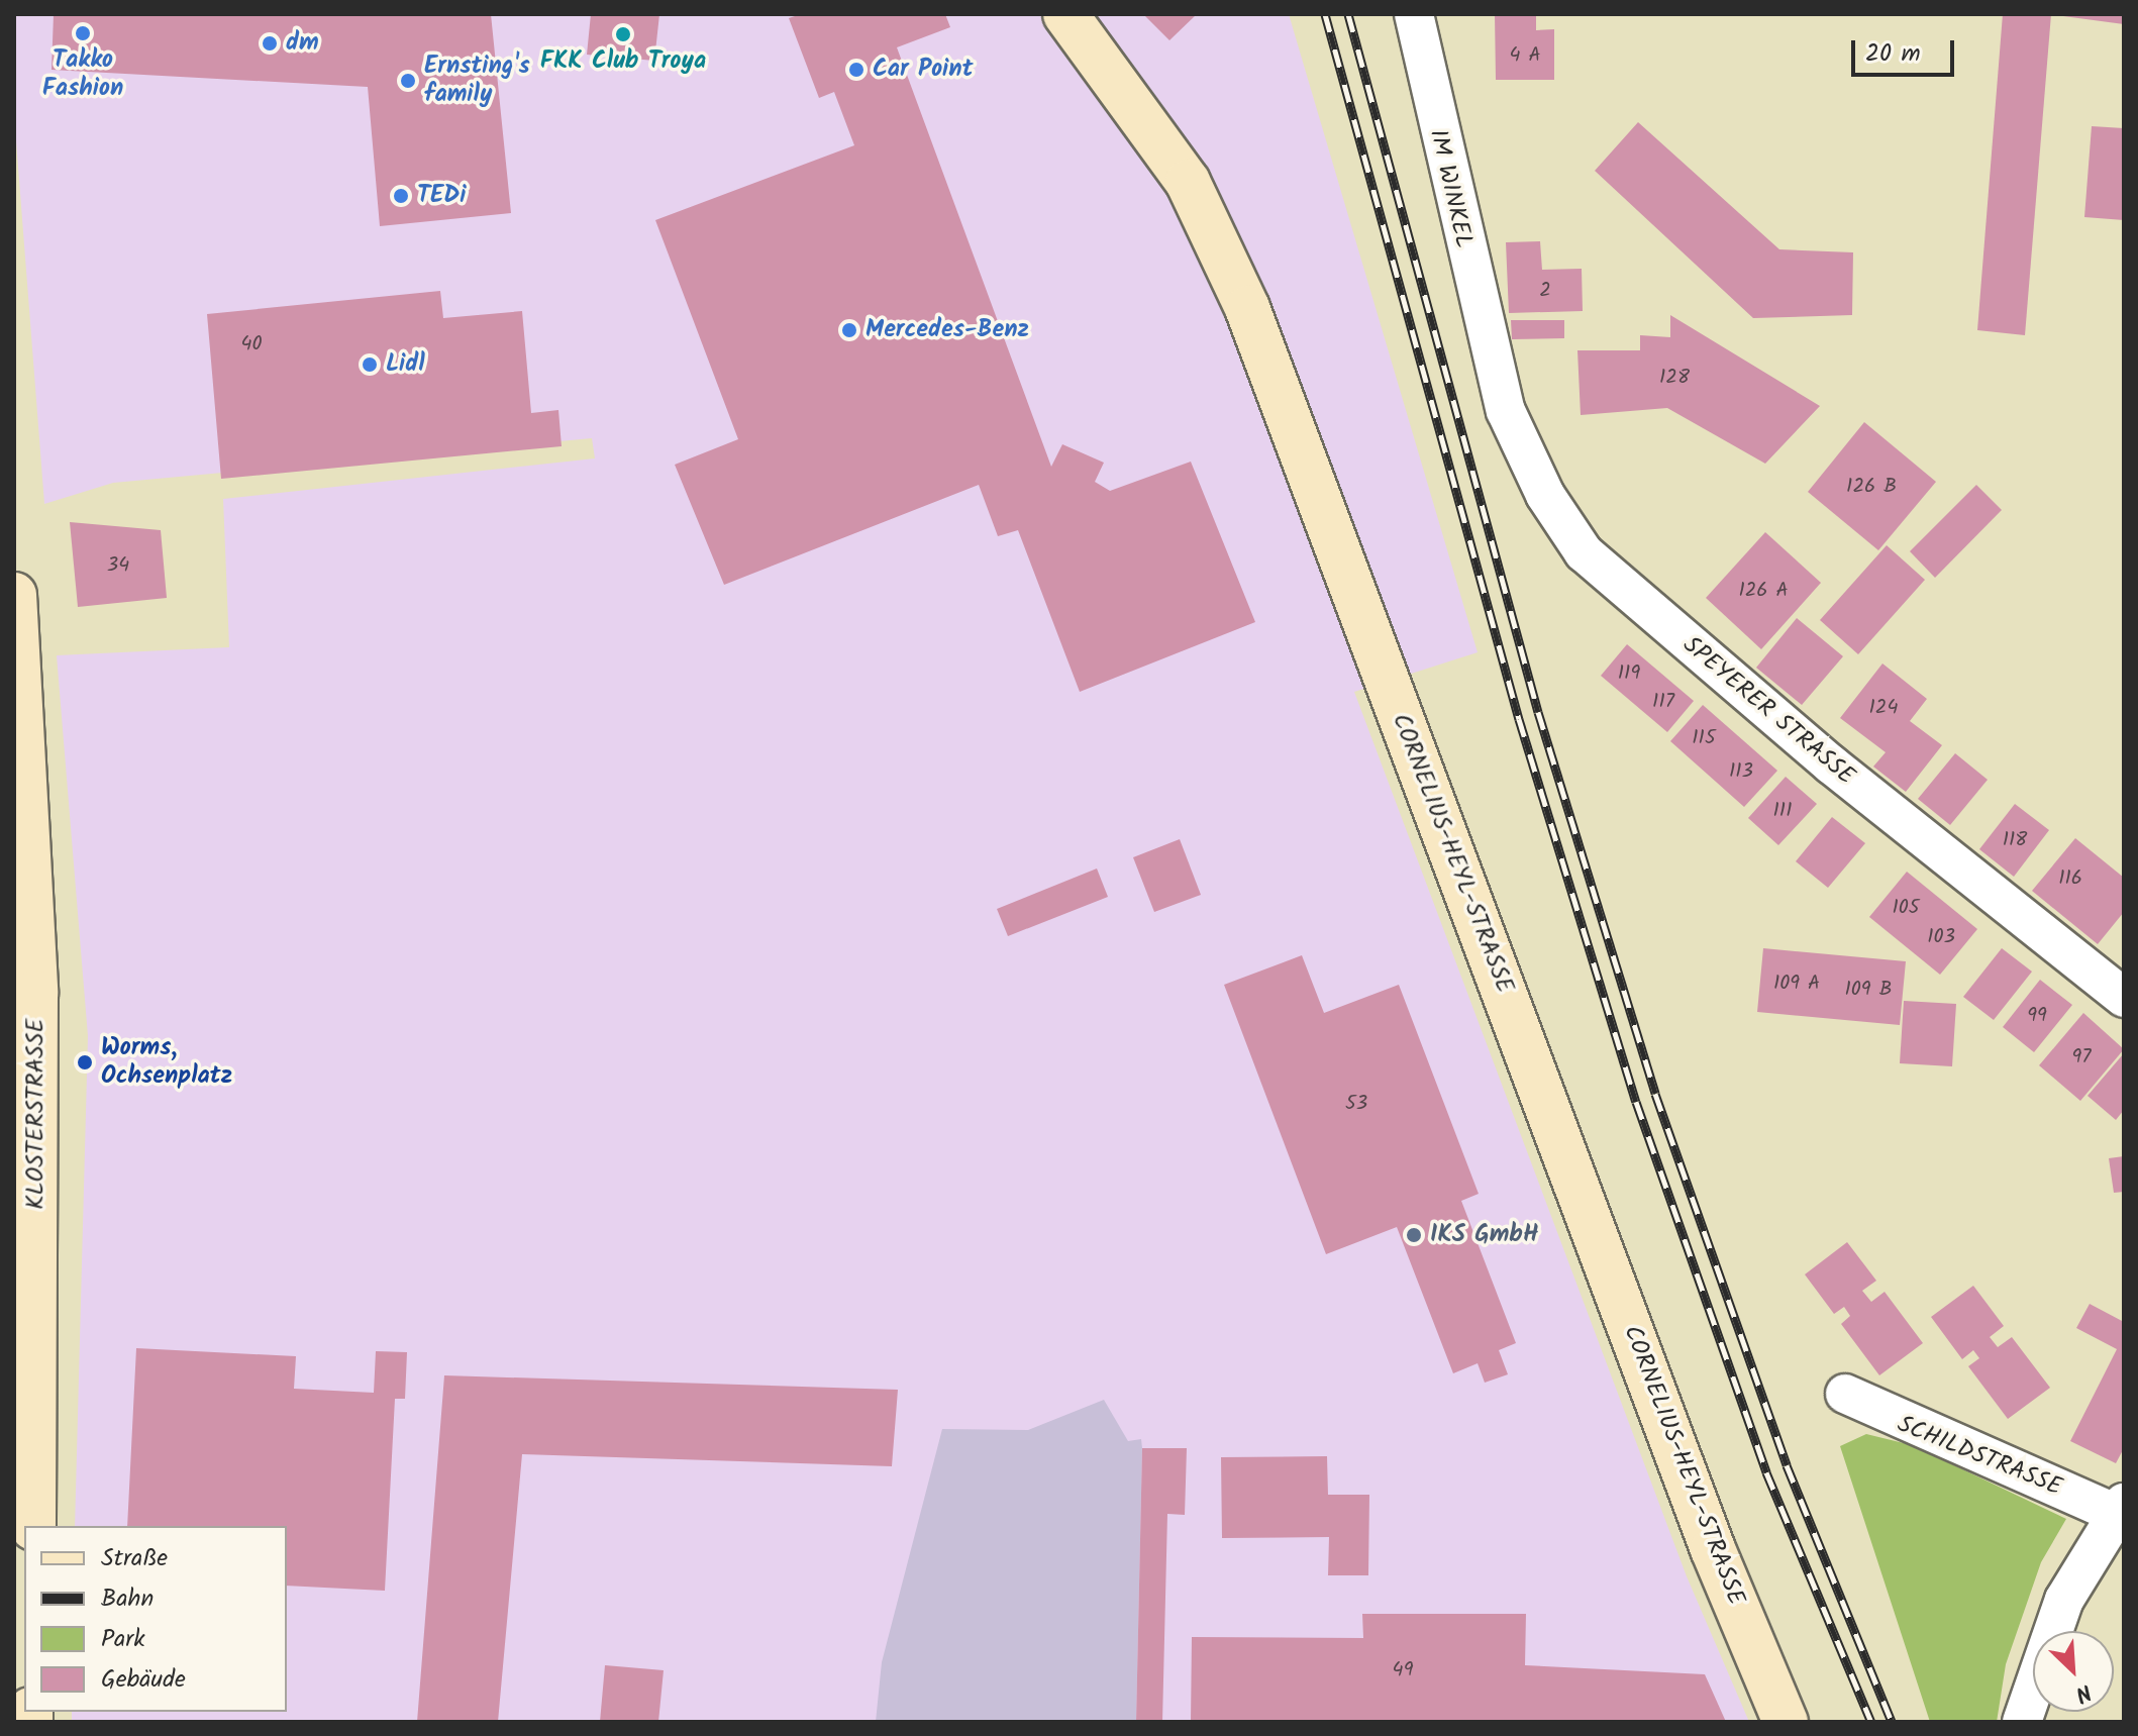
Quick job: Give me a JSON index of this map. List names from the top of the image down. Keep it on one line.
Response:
{"streets":{"main road":["CORNELIUS-HEYL-STRASSE","KLOSTERSTRASSE"],"street":["IM WINKEL","SPEYERER STRASSE","SCHILDSTRASSE"]},"crossings":[["IM WINKEL","SPEYERER STRASSE"]],"places":["Takko Fashion","FKK Club Troya","dm","Car Point","Ernsting's family","TEDi","Mercedes-Benz","Lidl","Worms, Ochsenplatz","IKS GmbH"],"house_numbers":["4 A","2","40","128","126 B","34","126 A","119","117","124","115","113","111","118","116","105","103","109 A","109 B","99","97","53","49"],"legend":["Straße","Bahn","Park","Gebäude"],"scale_bar":"20 m","north":"bottom right"}
